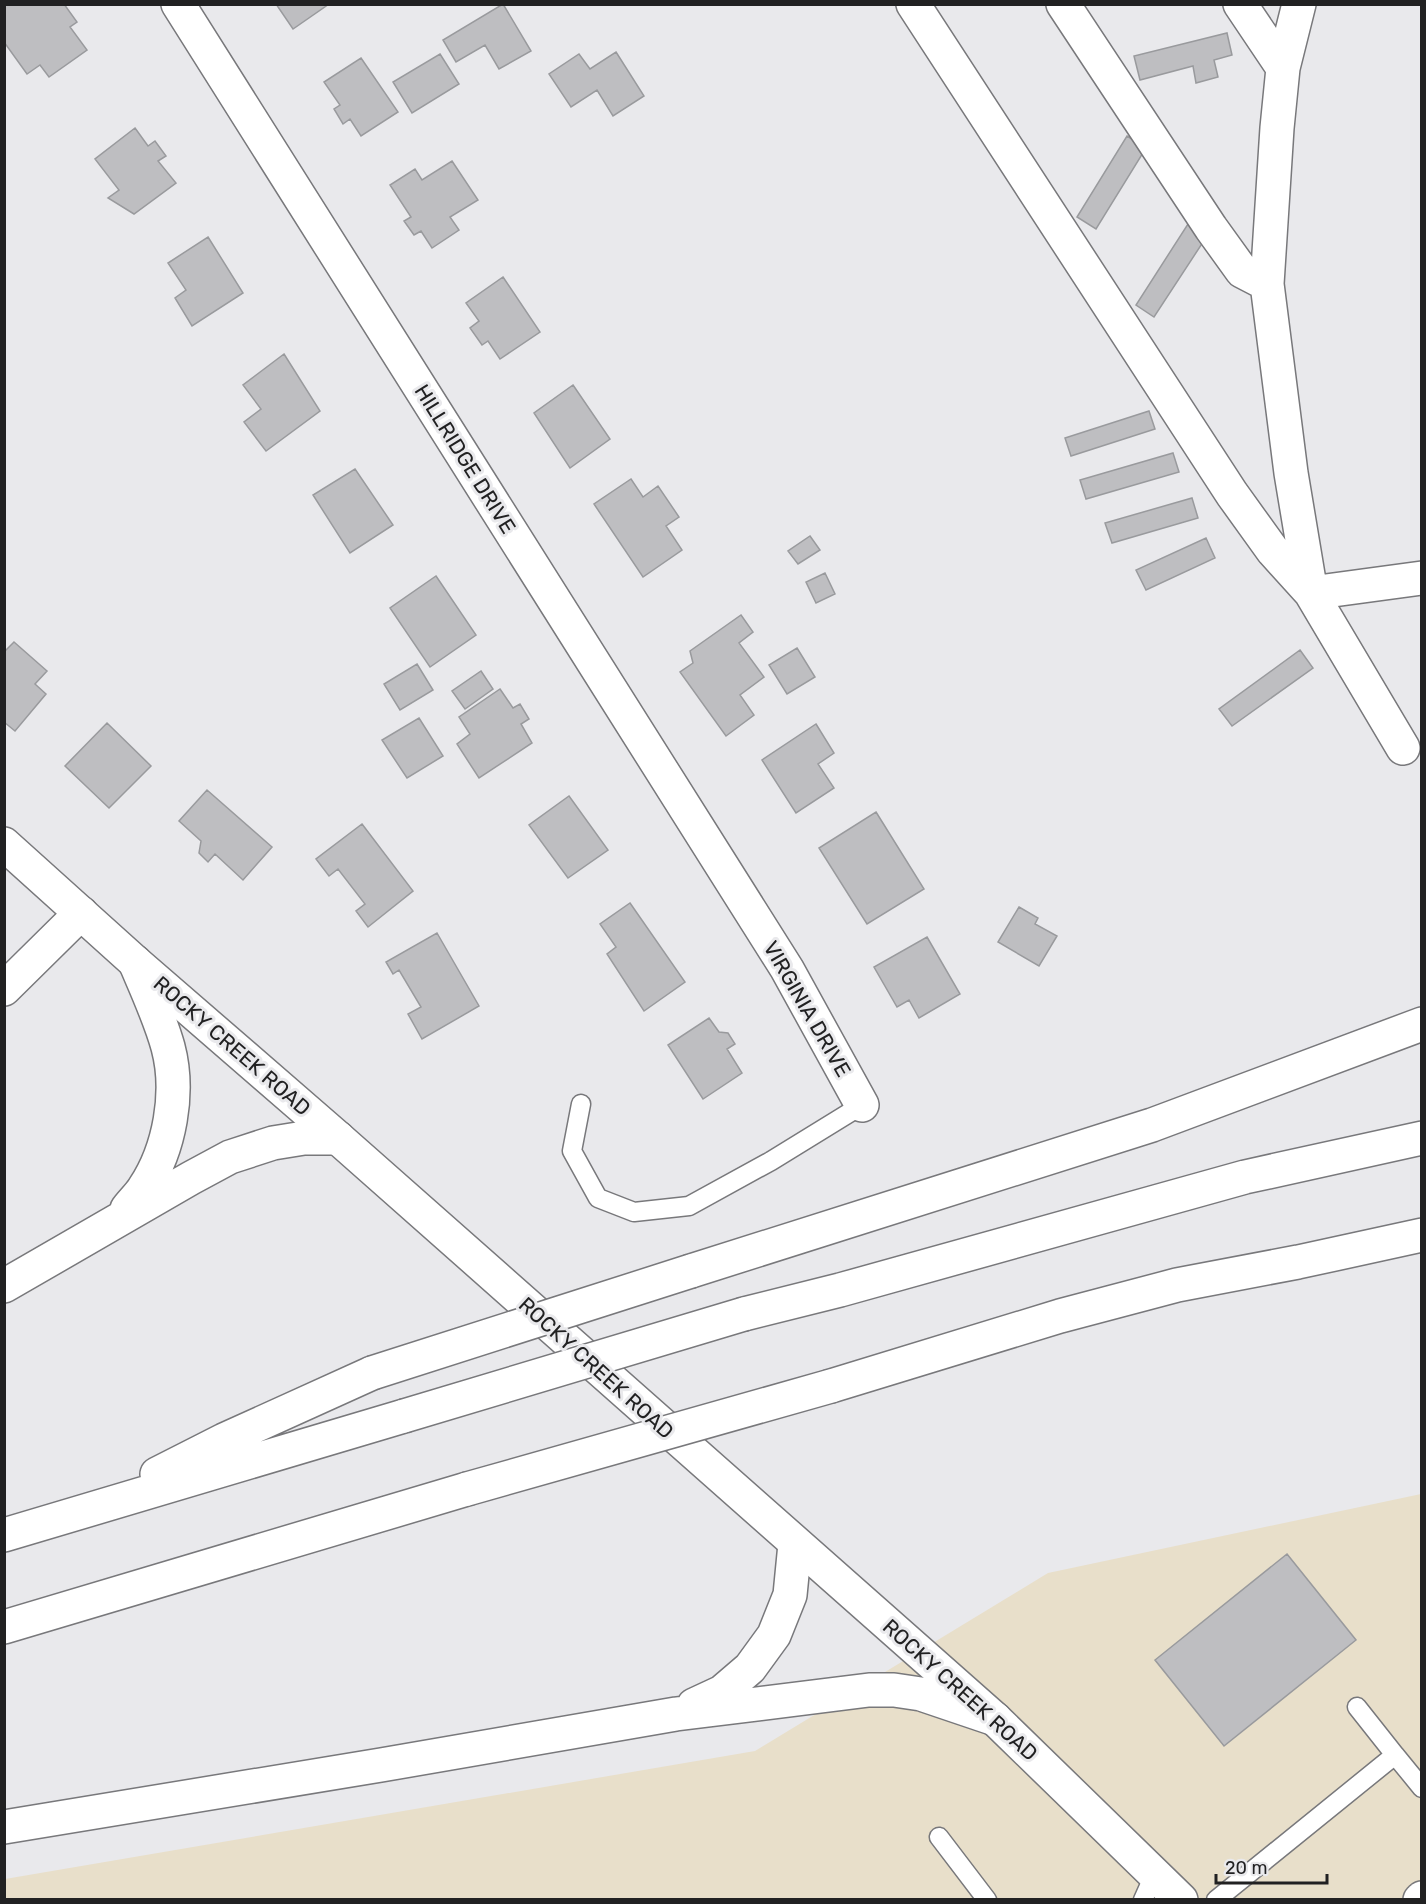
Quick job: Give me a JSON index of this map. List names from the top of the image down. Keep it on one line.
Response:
{"streets":{"main road":["HILLRIDGE DRIVE","VIRGINIA DRIVE","ROCKY CREEK ROAD"]},"crossings":[["HILLRIDGE DRIVE","VIRGINIA DRIVE"]],"scale_bar":"20 m"}
